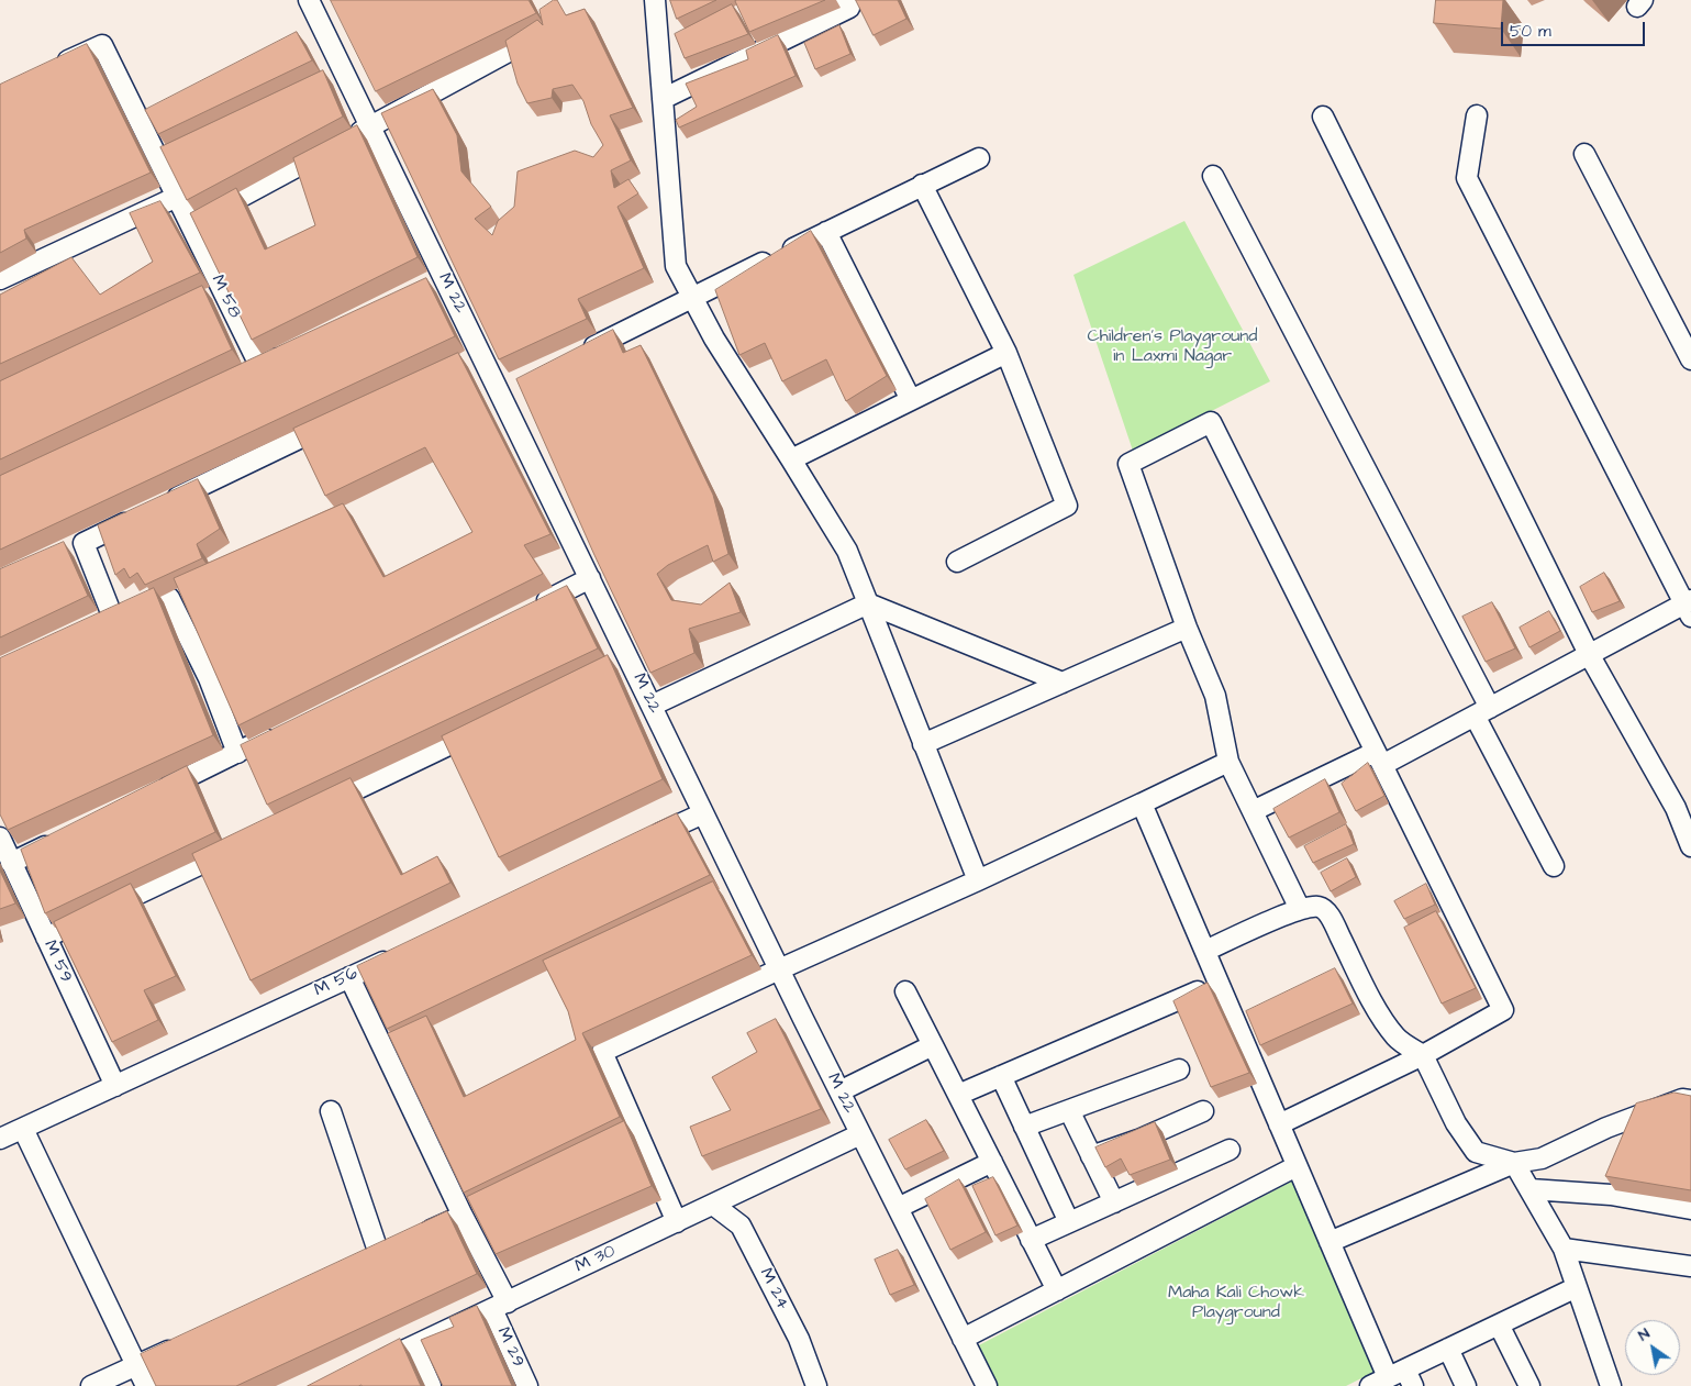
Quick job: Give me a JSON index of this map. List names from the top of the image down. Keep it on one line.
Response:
{"streets":{"street":["M 22","M 58","M 59","M 56","M 30","M 24","M 29"]},"crossings":[["M 22","M 30"],["M 59","M 56"],["M 56","M 29"],["M 30","M 24"],["M 30","M 29"]],"parks":["Children's Playground in Laxmi Nagar","Maha Kali Chowk Playground"],"scale_bar":"50 m","north":"top left"}
